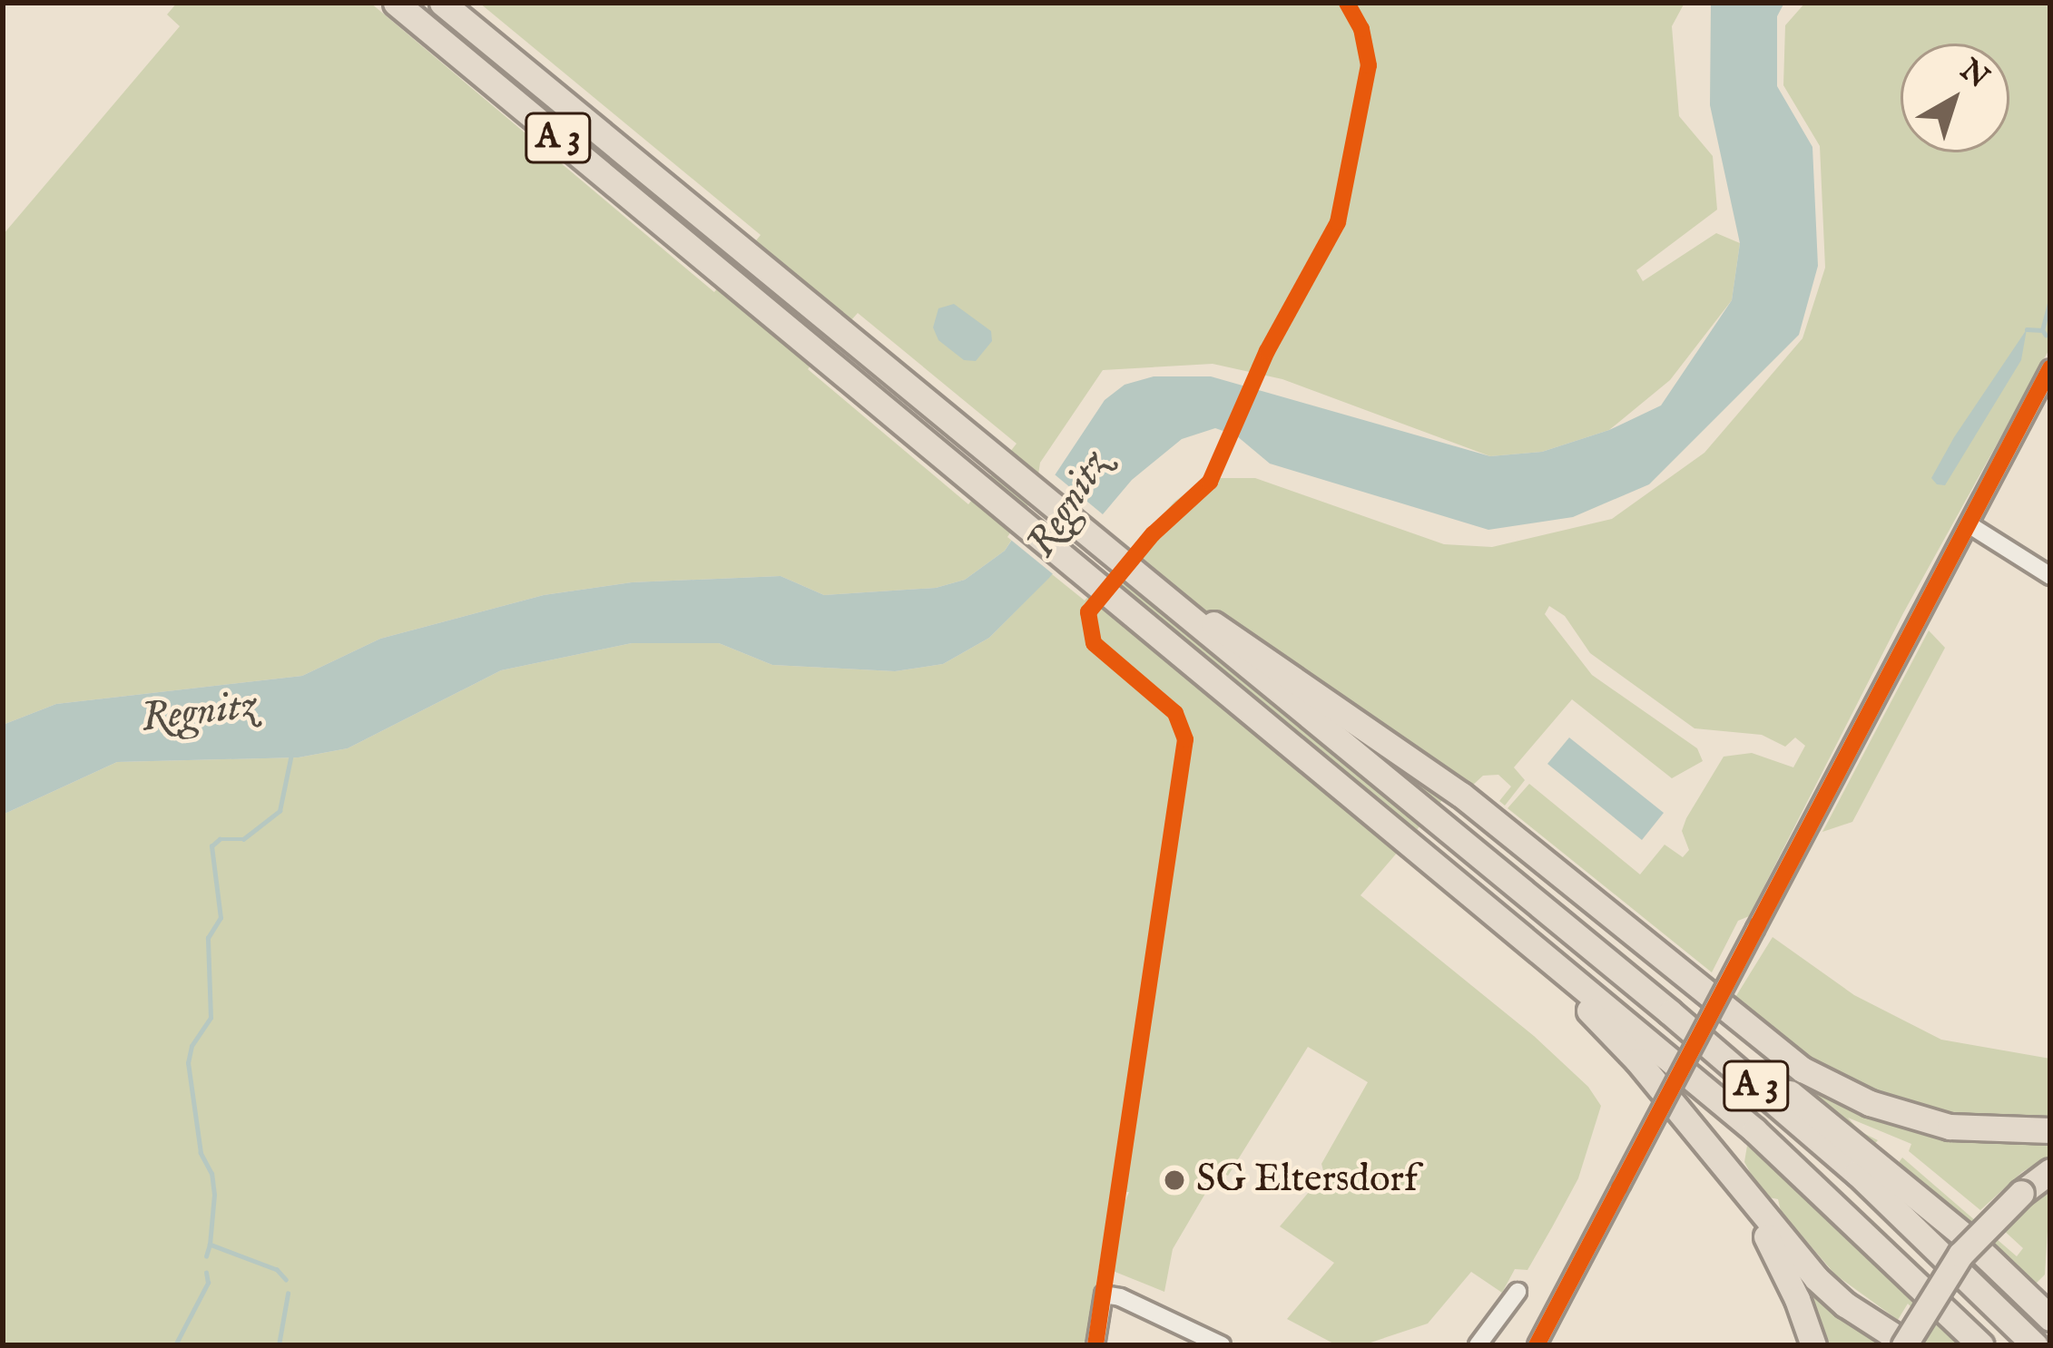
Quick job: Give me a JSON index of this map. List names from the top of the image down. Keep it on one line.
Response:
{"streets":{"highway":["A 3"]},"water":["Regnitz"],"places":["SG Eltersdorf"],"north":"top right"}
